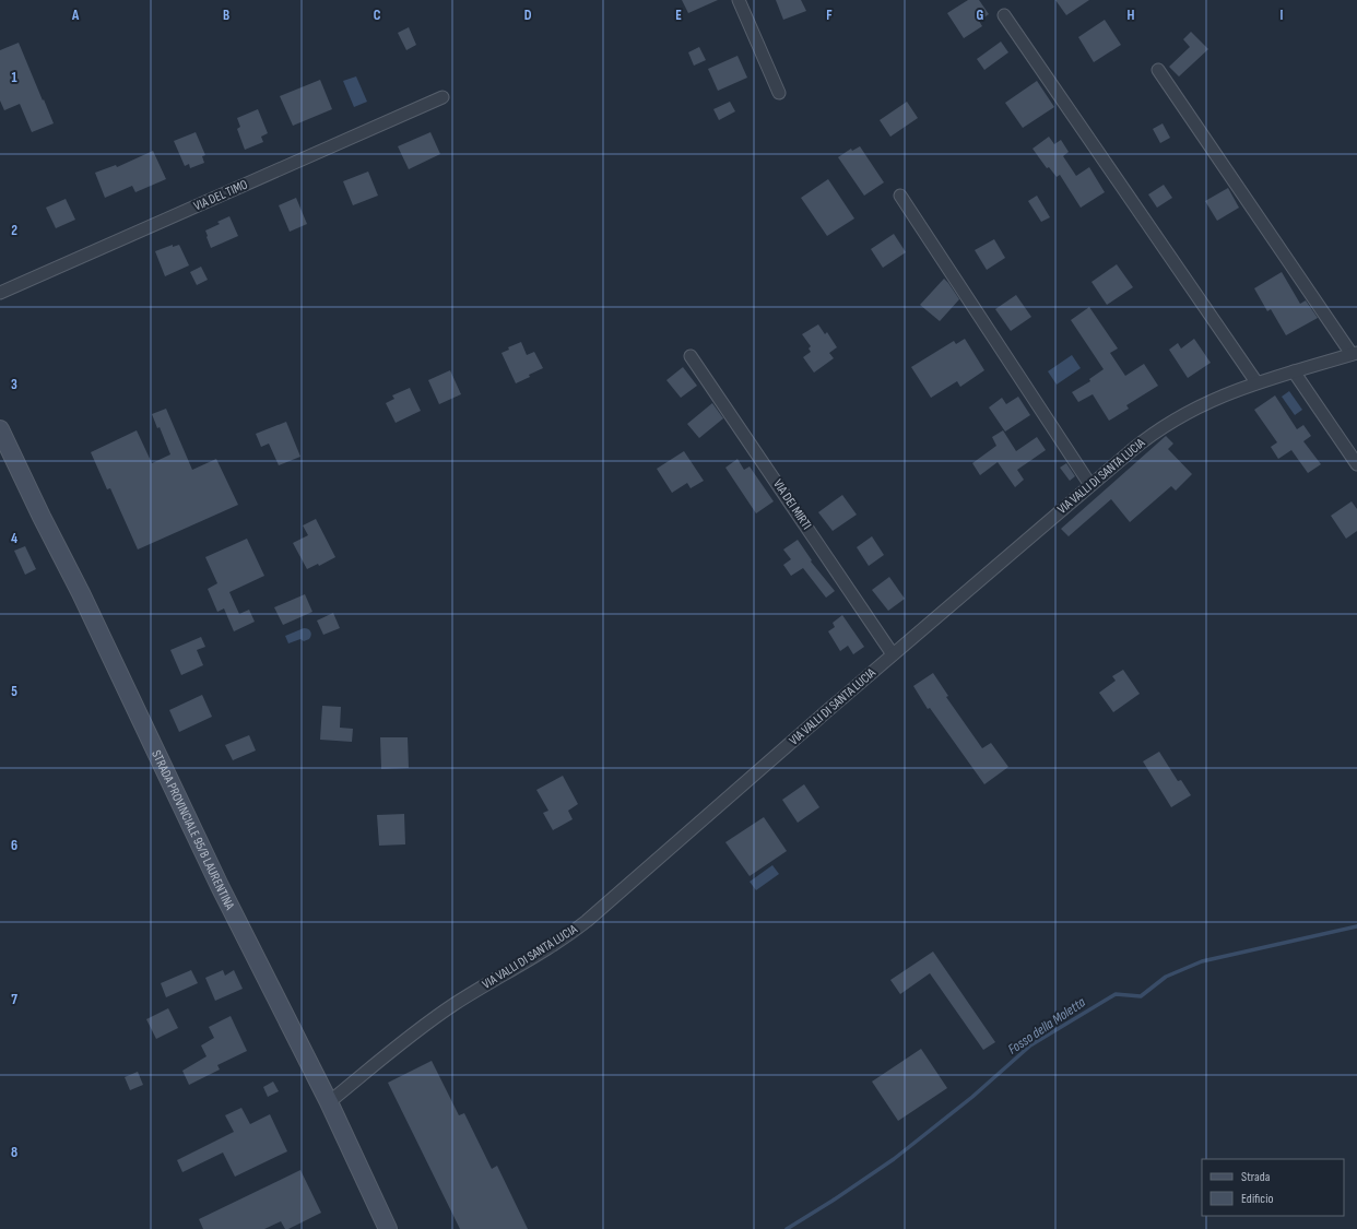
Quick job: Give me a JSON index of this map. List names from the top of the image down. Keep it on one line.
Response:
{"streets":{"main road":["STRADA PROVINCIALE 95/B LAURENTINA"],"street":["VIA DEL TIMO","VIA VALLI DI SANTA LUCIA","VIA DEI MIRTI"]},"crossings":[["VIA VALLI DI SANTA LUCIA","VIA DEI MIRTI"],["VIA VALLI DI SANTA LUCIA","STRADA PROVINCIALE 95/B LAURENTINA"]],"water":["Fosso della Moletta"],"legend":["Strada","Edificio"],"grid":{"columns":["A","B","C","D","E","F","G","H","I"],"rows":["1","2","3","4","5","6","7","8"]}}
